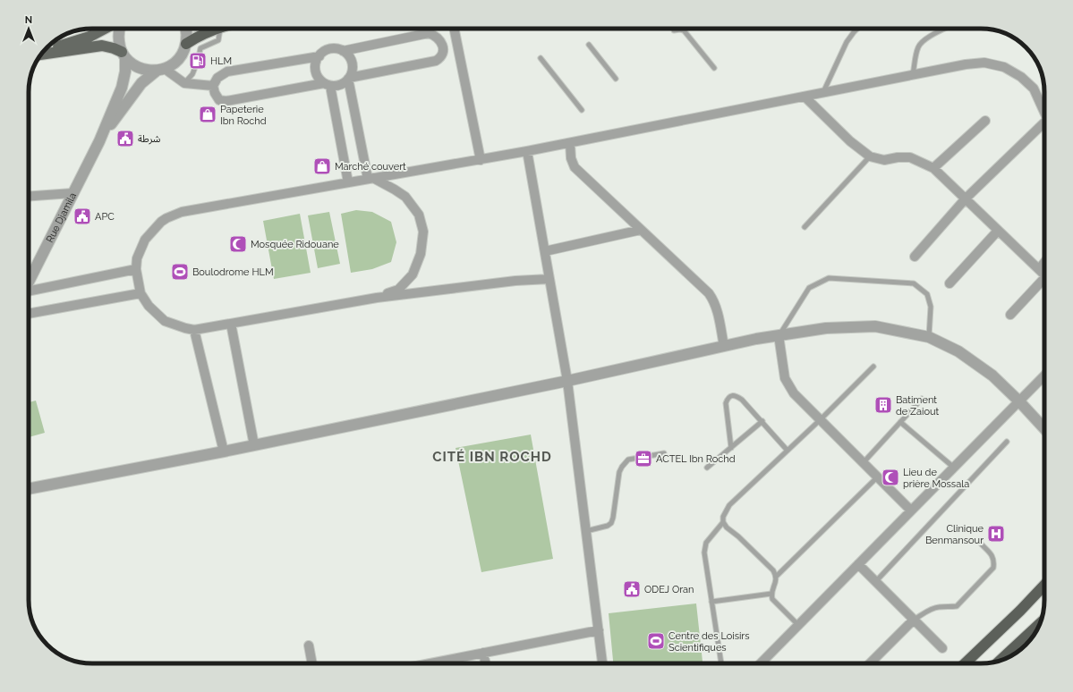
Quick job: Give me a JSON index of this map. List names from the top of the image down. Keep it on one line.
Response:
{"streets":{"street":["Rue Djamila"]},"districts":["CITÉ IBN ROCHD"],"places":{"fuel station":["HLM"],"shop":["Papeterie Ibn Rochd","Marché couvert"],"public building":["شرطة","APC","ODEJ Oran"],"mosque":["Mosquée Ridouane","Lieu de prière Mossala"],"sports":["Boulodrome HLM","Centre des Loisirs Scientifiques"],"building":["Batiment de Zaiout"],"office":["ACTEL Ibn Rochd"],"hospital":["Clinique Benmansour"]},"north":"top"}
